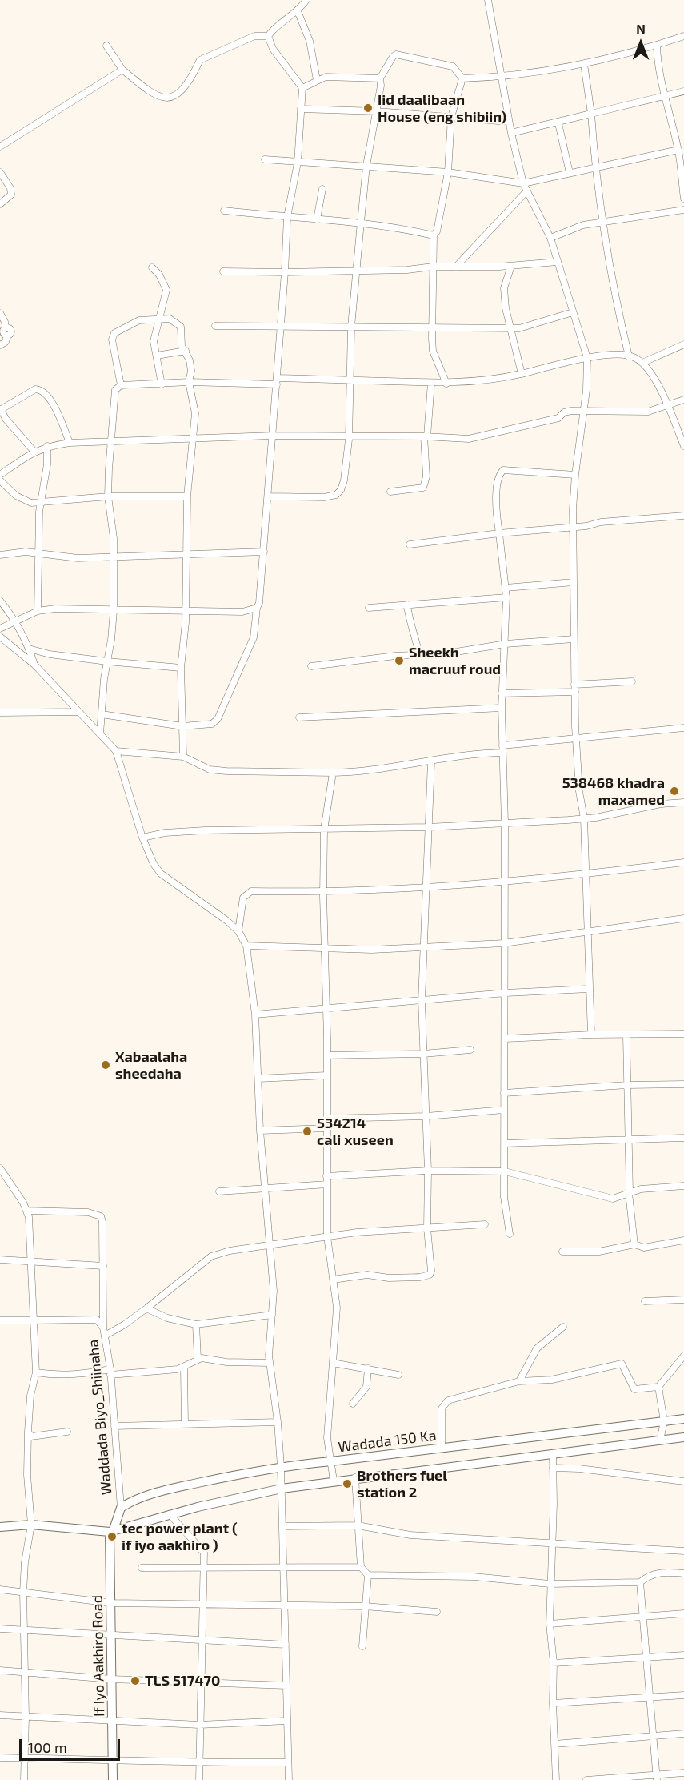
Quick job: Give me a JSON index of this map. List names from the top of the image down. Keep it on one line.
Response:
{"streets":{"street":["Waddada Biyo_Shiinaha","Wadada 150 Ka","If Iyo Aakhiro Road"]},"crossings":[["Waddada Biyo_Shiinaha","Wadada 150 Ka"]],"places":["Iid daalibaan House (eng shibiin)","Sheekh macruuf roud","538468 khadra maxamed","Xabaalaha sheedaha","534214 cali xuseen","Brothers fuel station 2","tec power plant ( if iyo aakhiro )","TLS 517470"],"scale_bar":"100 m","north":"top"}
